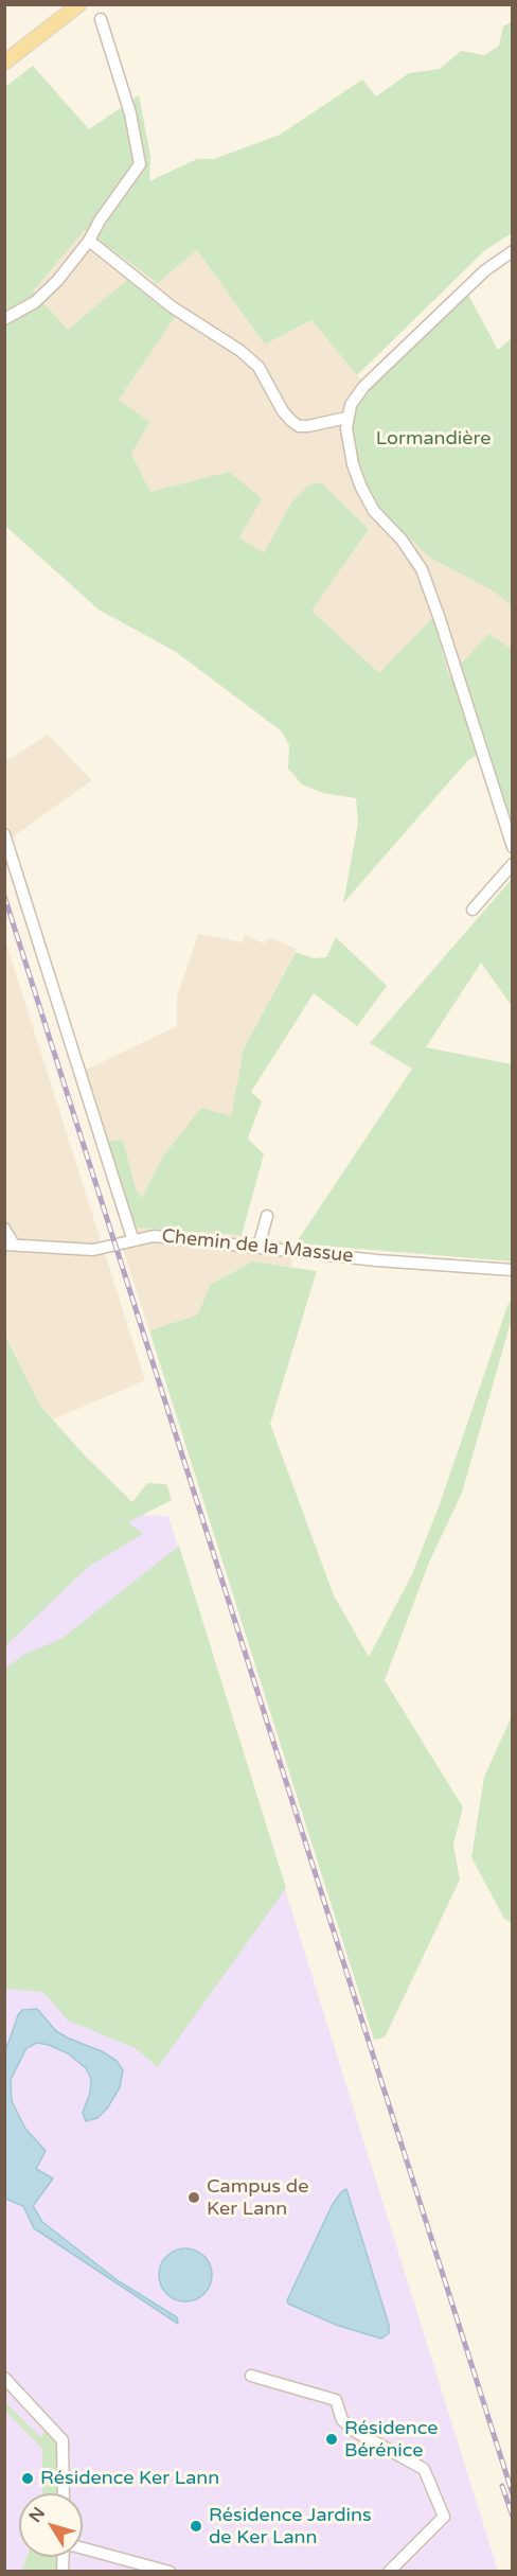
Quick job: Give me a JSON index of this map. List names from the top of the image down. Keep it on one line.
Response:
{"streets":{"street":["Chemin de la Massue"]},"parks":["Lormandière"],"places":["Campus de Ker Lann","Résidence Bérénice","Résidence Ker Lann","Résidence Jardins de Ker Lann"],"north":"top left"}
